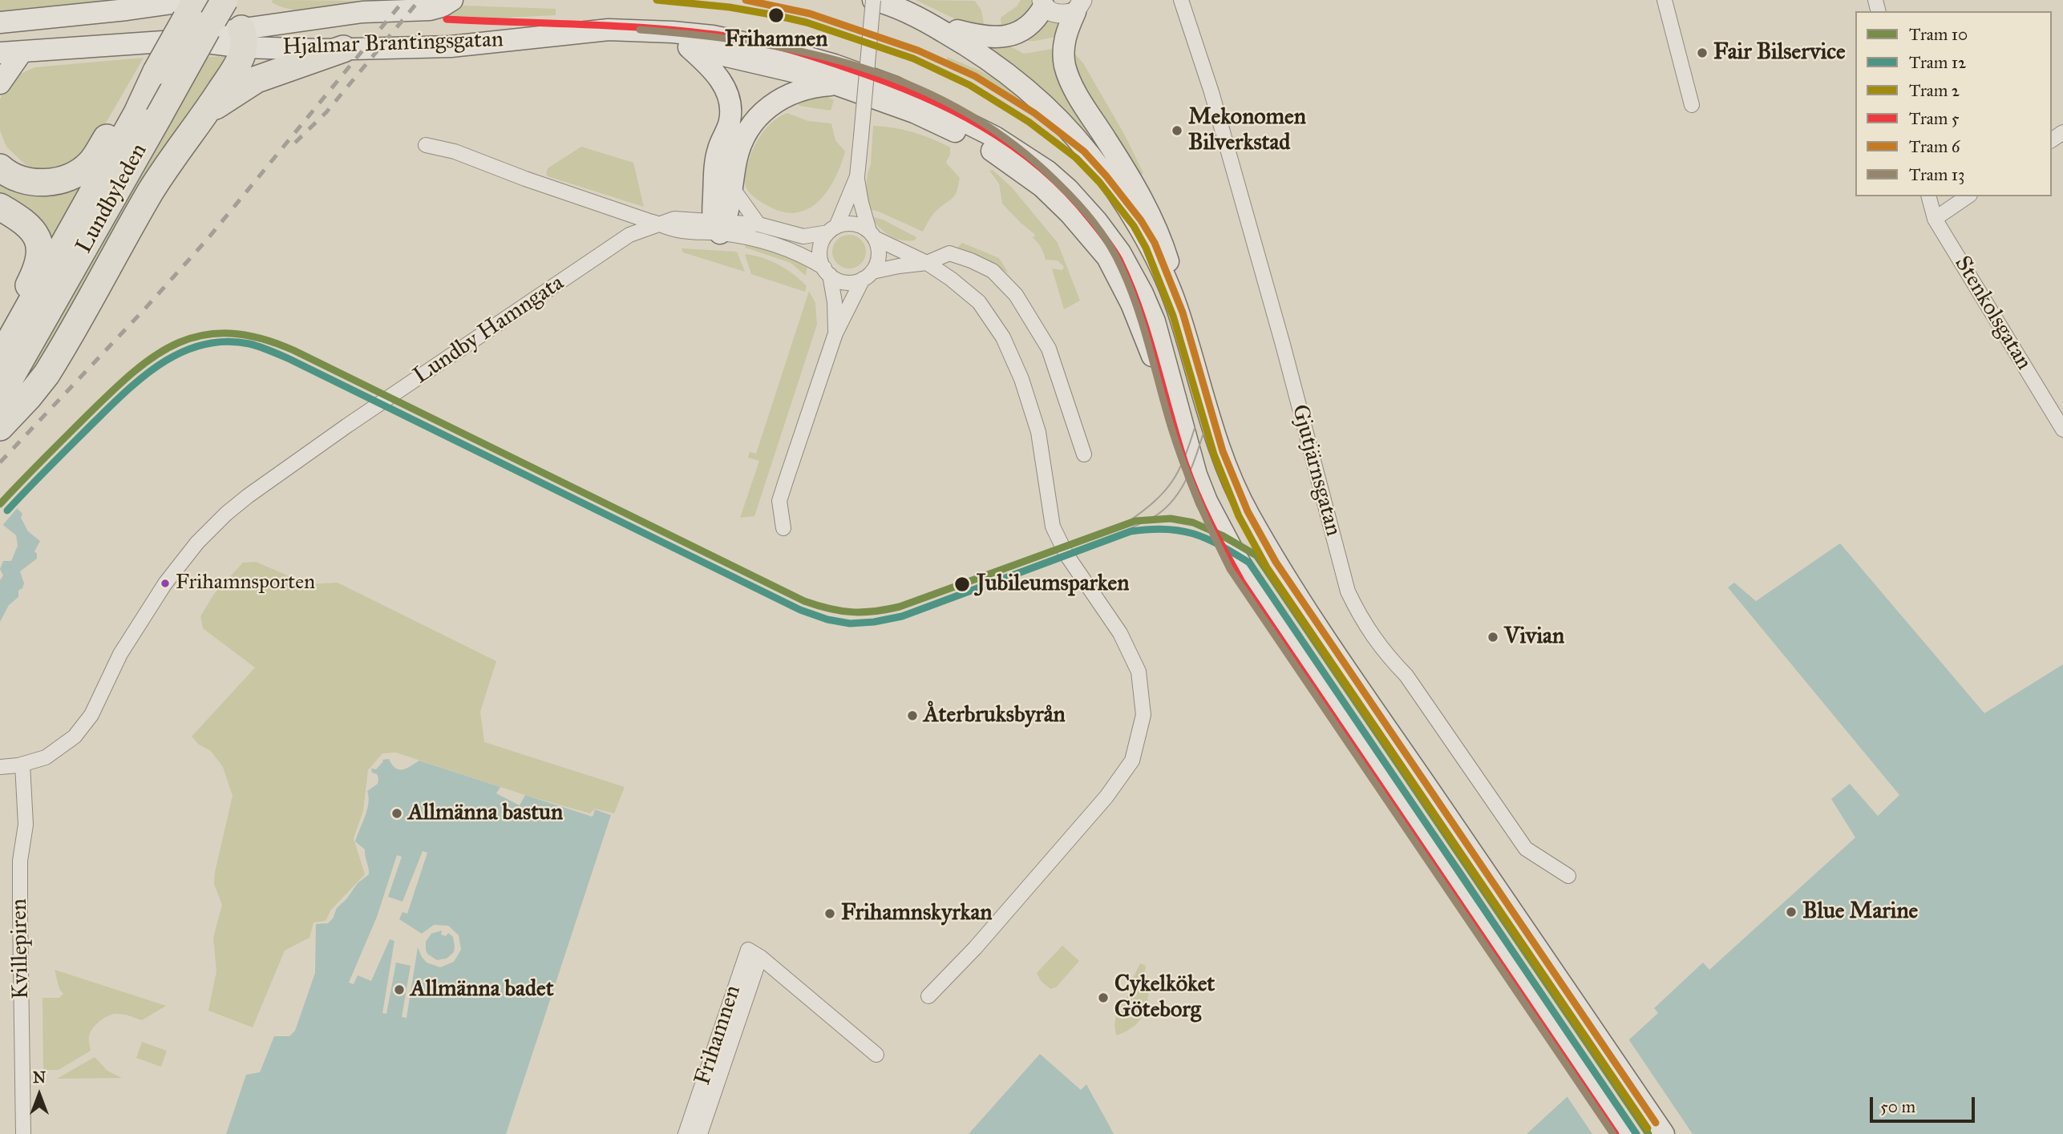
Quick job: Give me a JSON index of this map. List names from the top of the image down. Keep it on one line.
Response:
{"streets":{"highway":["Lundbyleden"],"main road":["Hjalmar Brantingsgatan"],"street":["Stenkolsgatan","Lundby Hamngata","Gjutjärnsgatan","Kvillepiren","Frihamnen"]},"crossings":[["Lundby Hamngata","Kvillepiren"]],"places":["Frihamnen","Fair Bilservice","Mekonomen Bilverkstad","Frihamnsporten","Jubileumsparken","Vivian","Återbruksbyrån","Allmänna bastun","Blue Marine","Frihamnskyrkan","Allmänna badet","Cykelköket Göteborg"],"lines":["tram line 2","tram line 6","tram line 5","tram line 13","tram line 10","tram line 12"],"legend":["Tram 10","Tram 12","Tram 2","Tram 5","Tram 6","Tram 13"],"scale_bar":"50 m","north":"top"}
